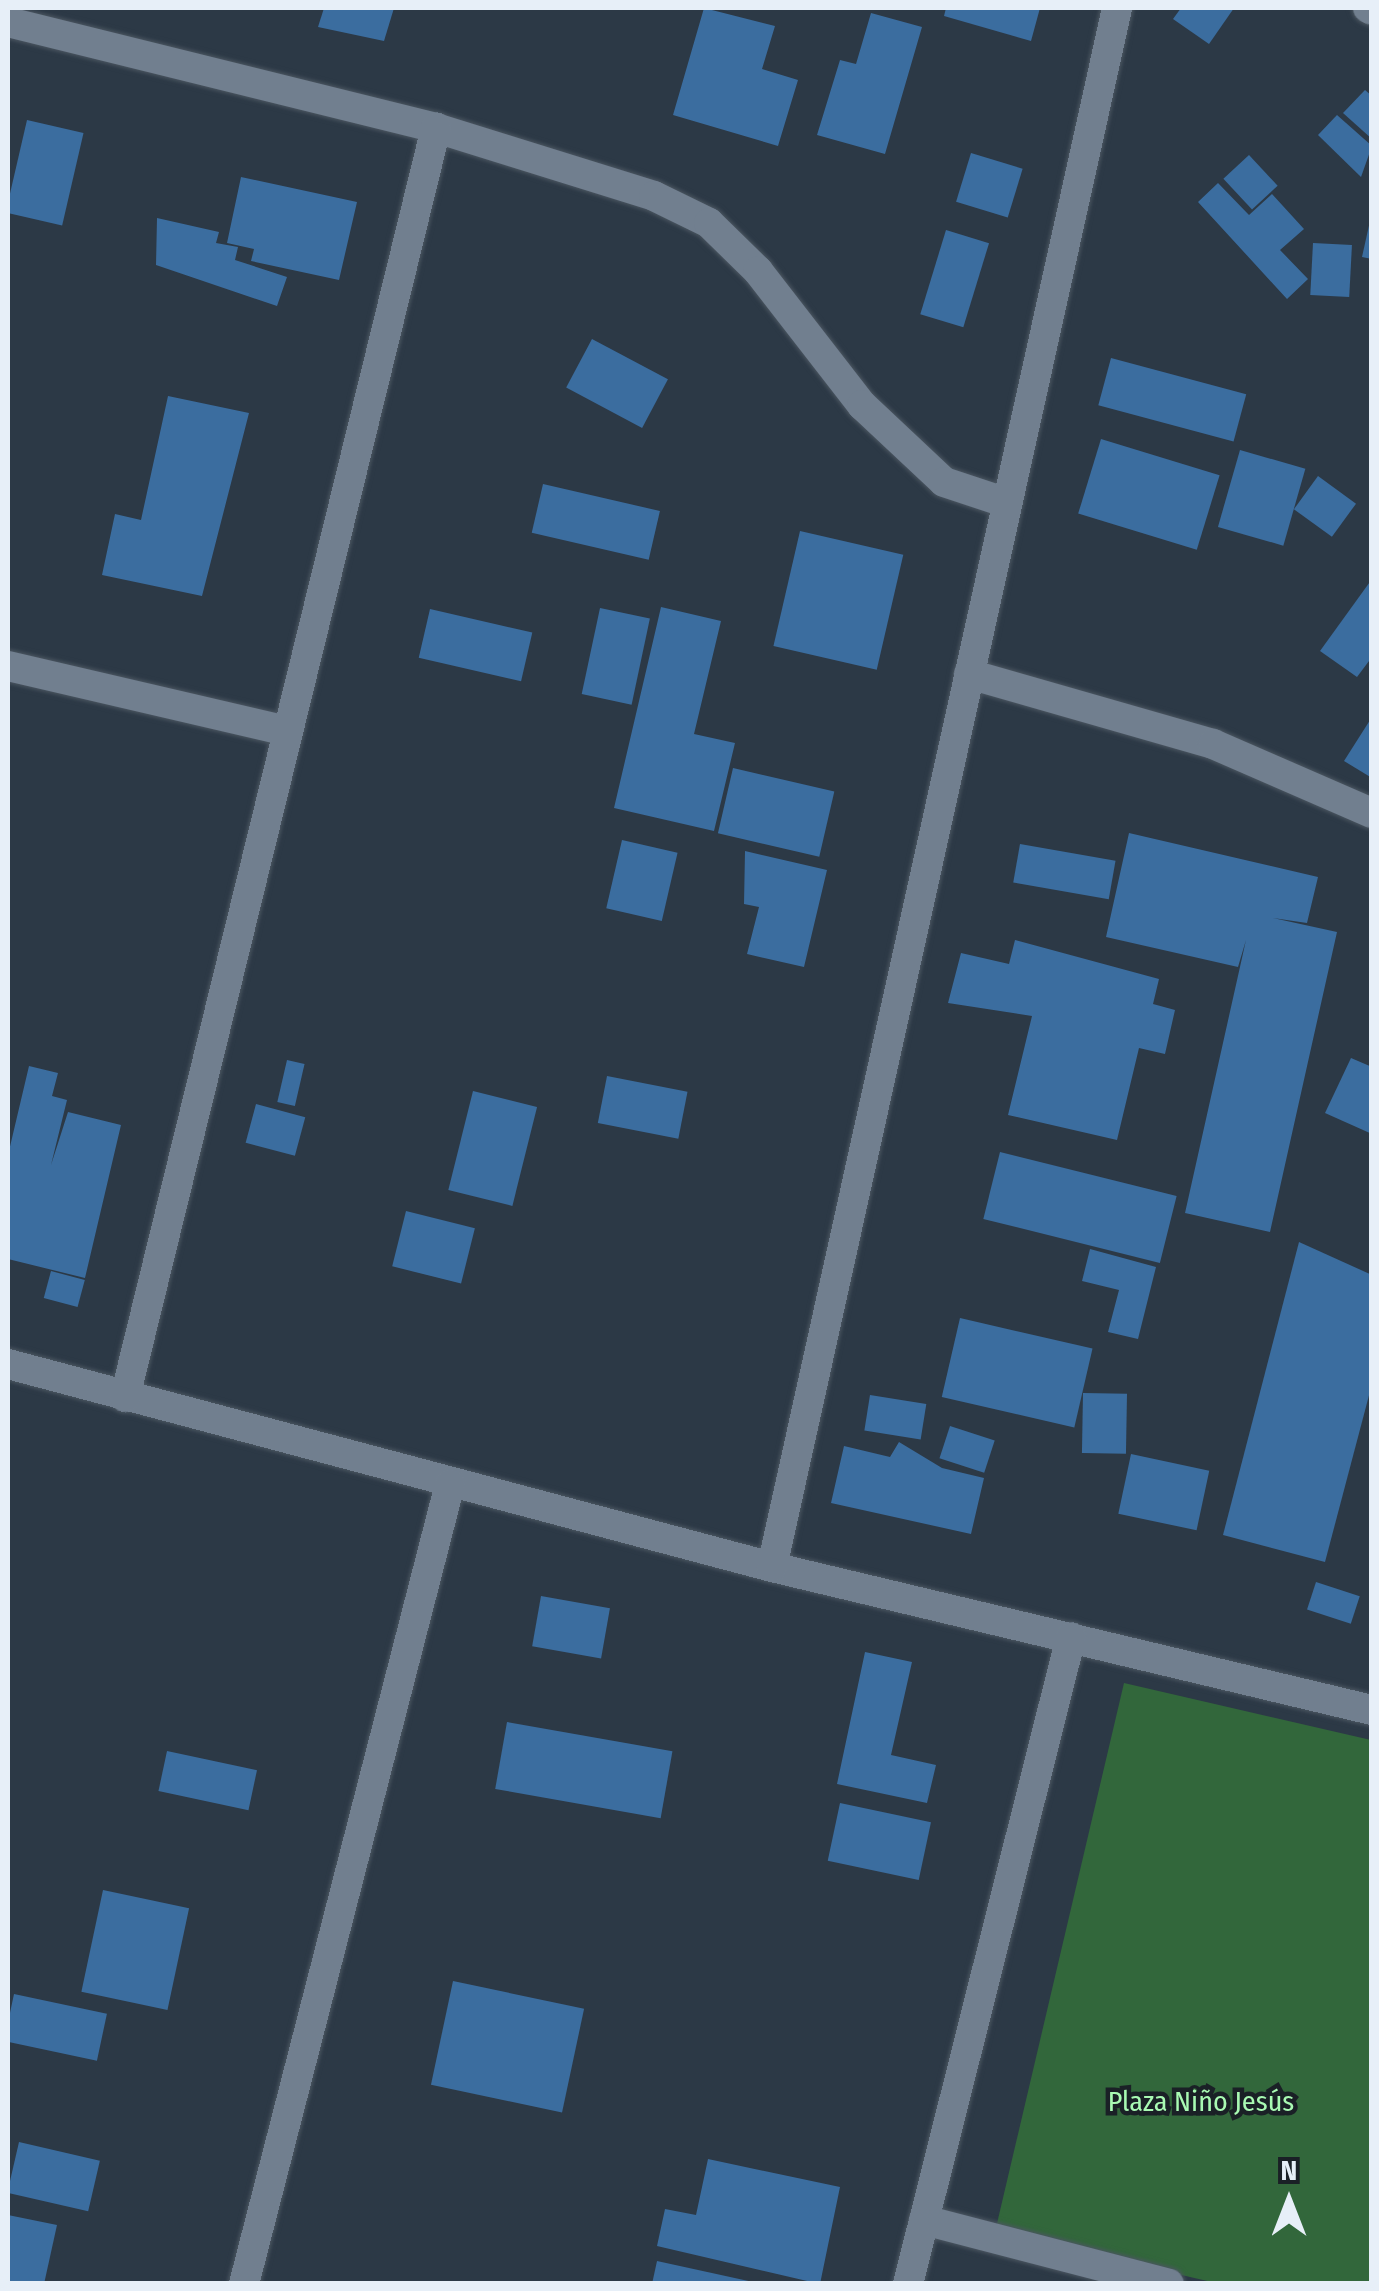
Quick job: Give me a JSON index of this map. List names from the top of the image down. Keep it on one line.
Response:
{"parks":["Plaza Niño Jesús"],"north":"top"}
